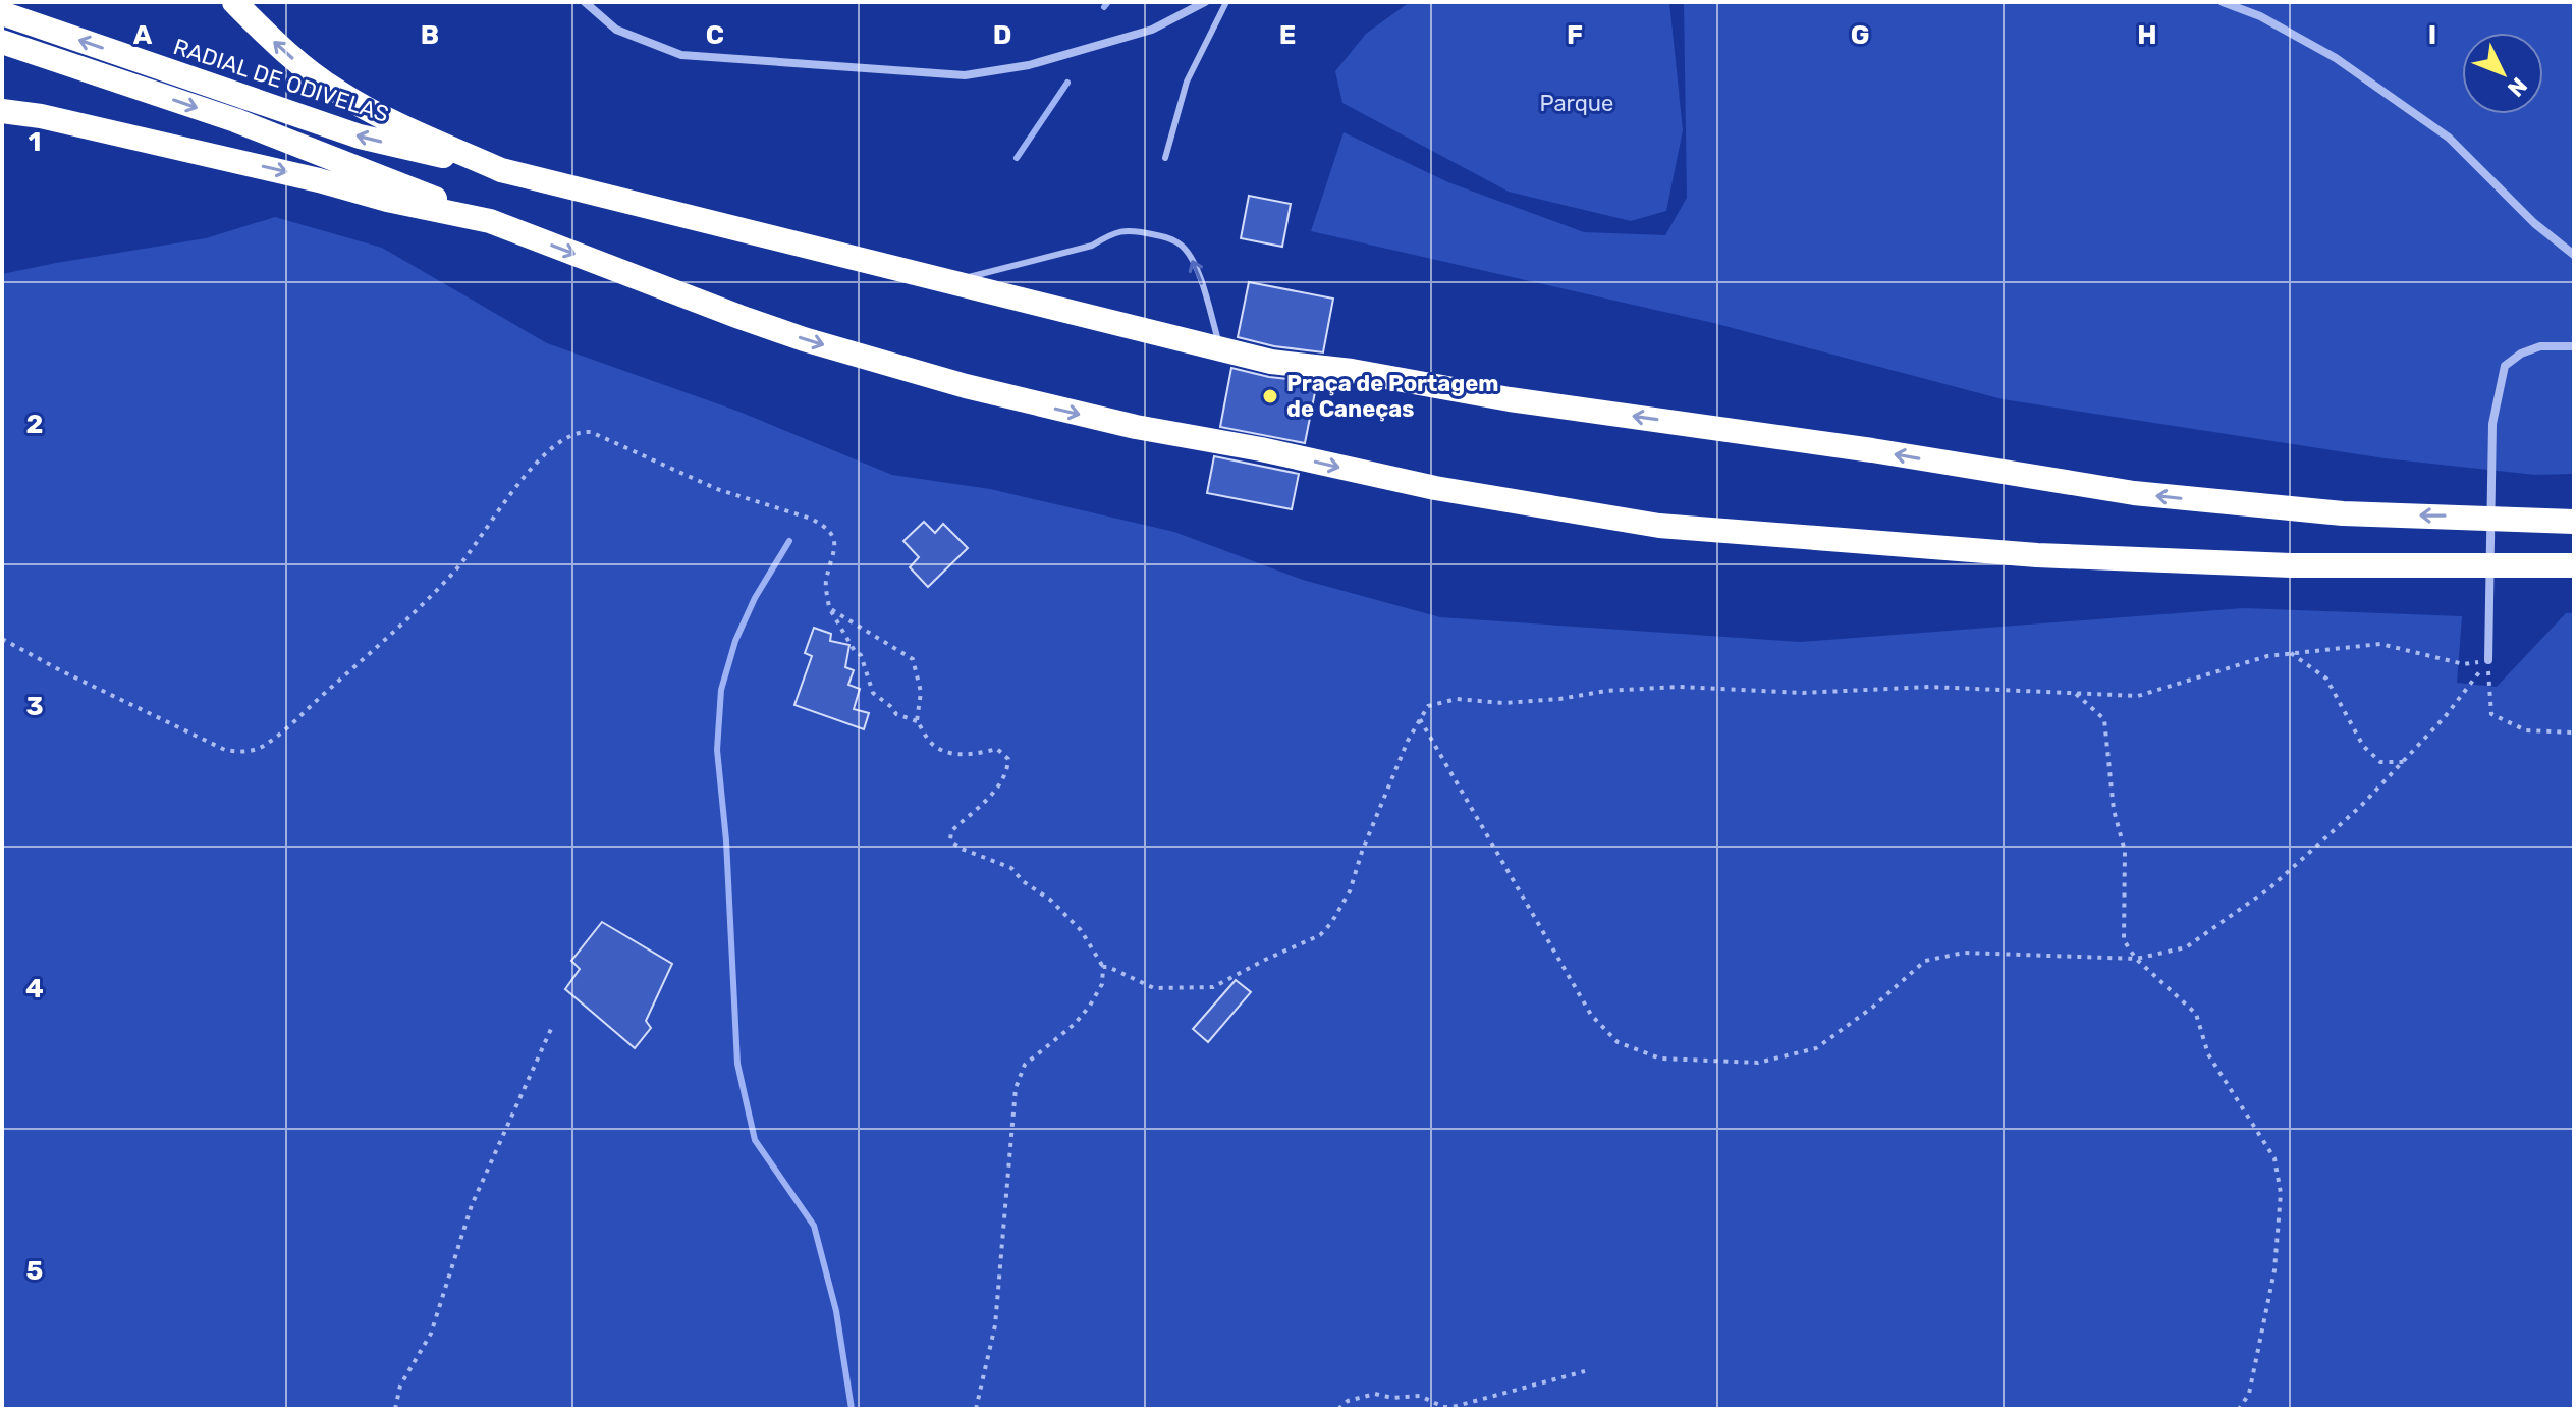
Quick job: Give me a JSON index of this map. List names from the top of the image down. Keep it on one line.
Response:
{"streets":{"highway":["RADIAL DE ODIVELAS"]},"parks":["Parque"],"places":["Praça de Portagem de Caneças"],"north":"bottom right","grid":{"columns":["A","B","C","D","E","F","G","H","I"],"rows":["1","2","3","4","5"]}}
